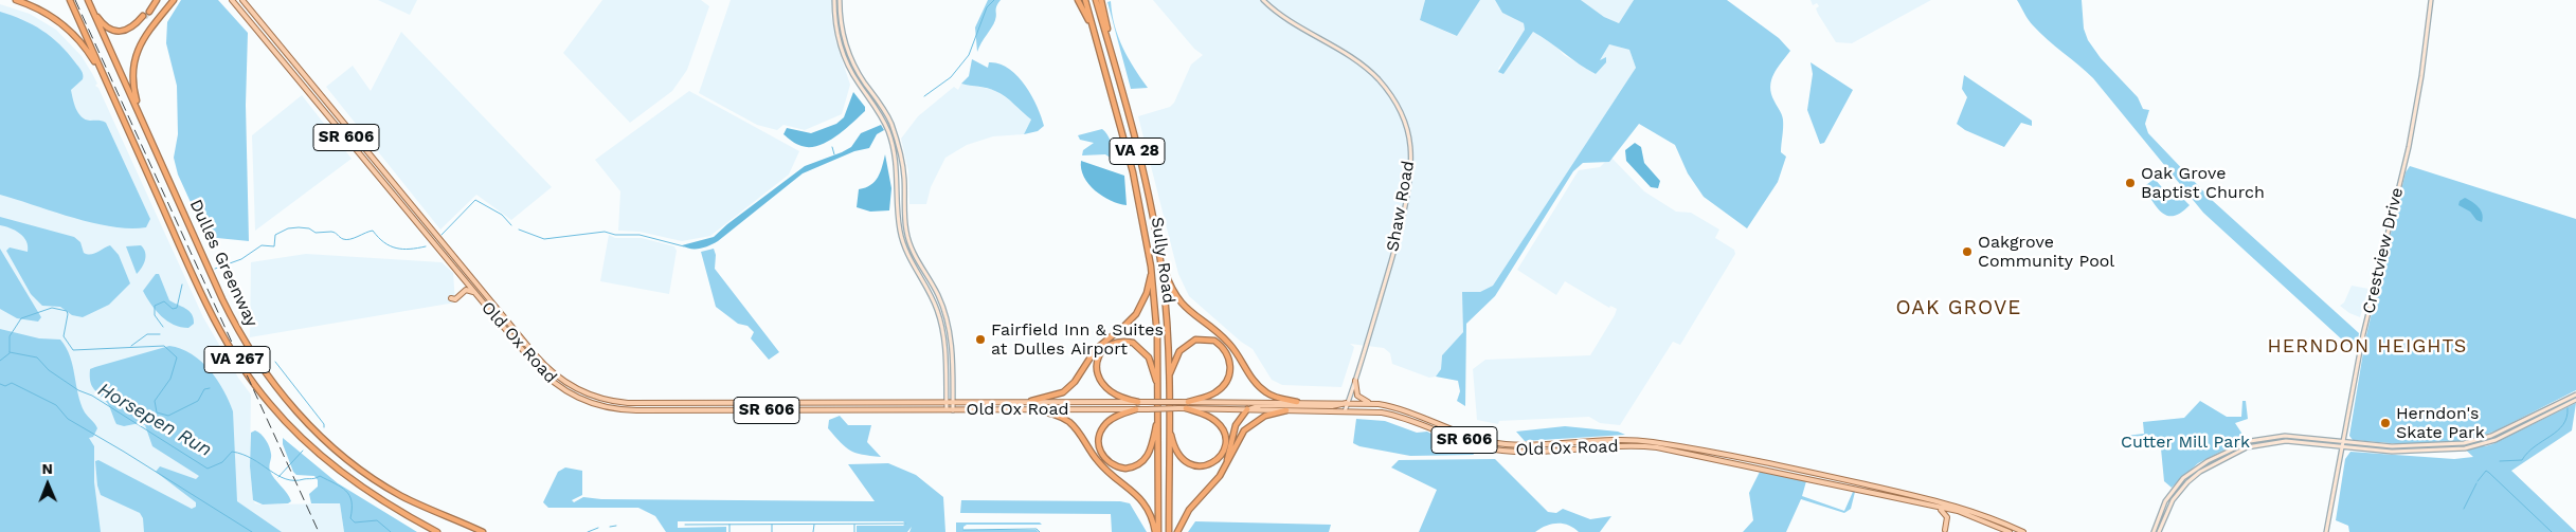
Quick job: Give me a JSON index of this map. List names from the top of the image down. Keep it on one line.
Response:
{"streets":{"highway":["VA 28","Sully Road","Dulles Greenway","VA 267"],"main road":["SR 606","Shaw Road","Crestview Drive","Old Ox Road"]},"crossings":[["Shaw Road","Old Ox Road"]],"districts":["OAK GROVE","HERNDON HEIGHTS"],"water":["Horsepen Run"],"parks":["Cutter Mill Park"],"places":["Oak Grove Baptist Church","Oakgrove Community Pool","Fairfield Inn & Suites at Dulles Airport","Herndon's Skate Park"],"north":"top"}
